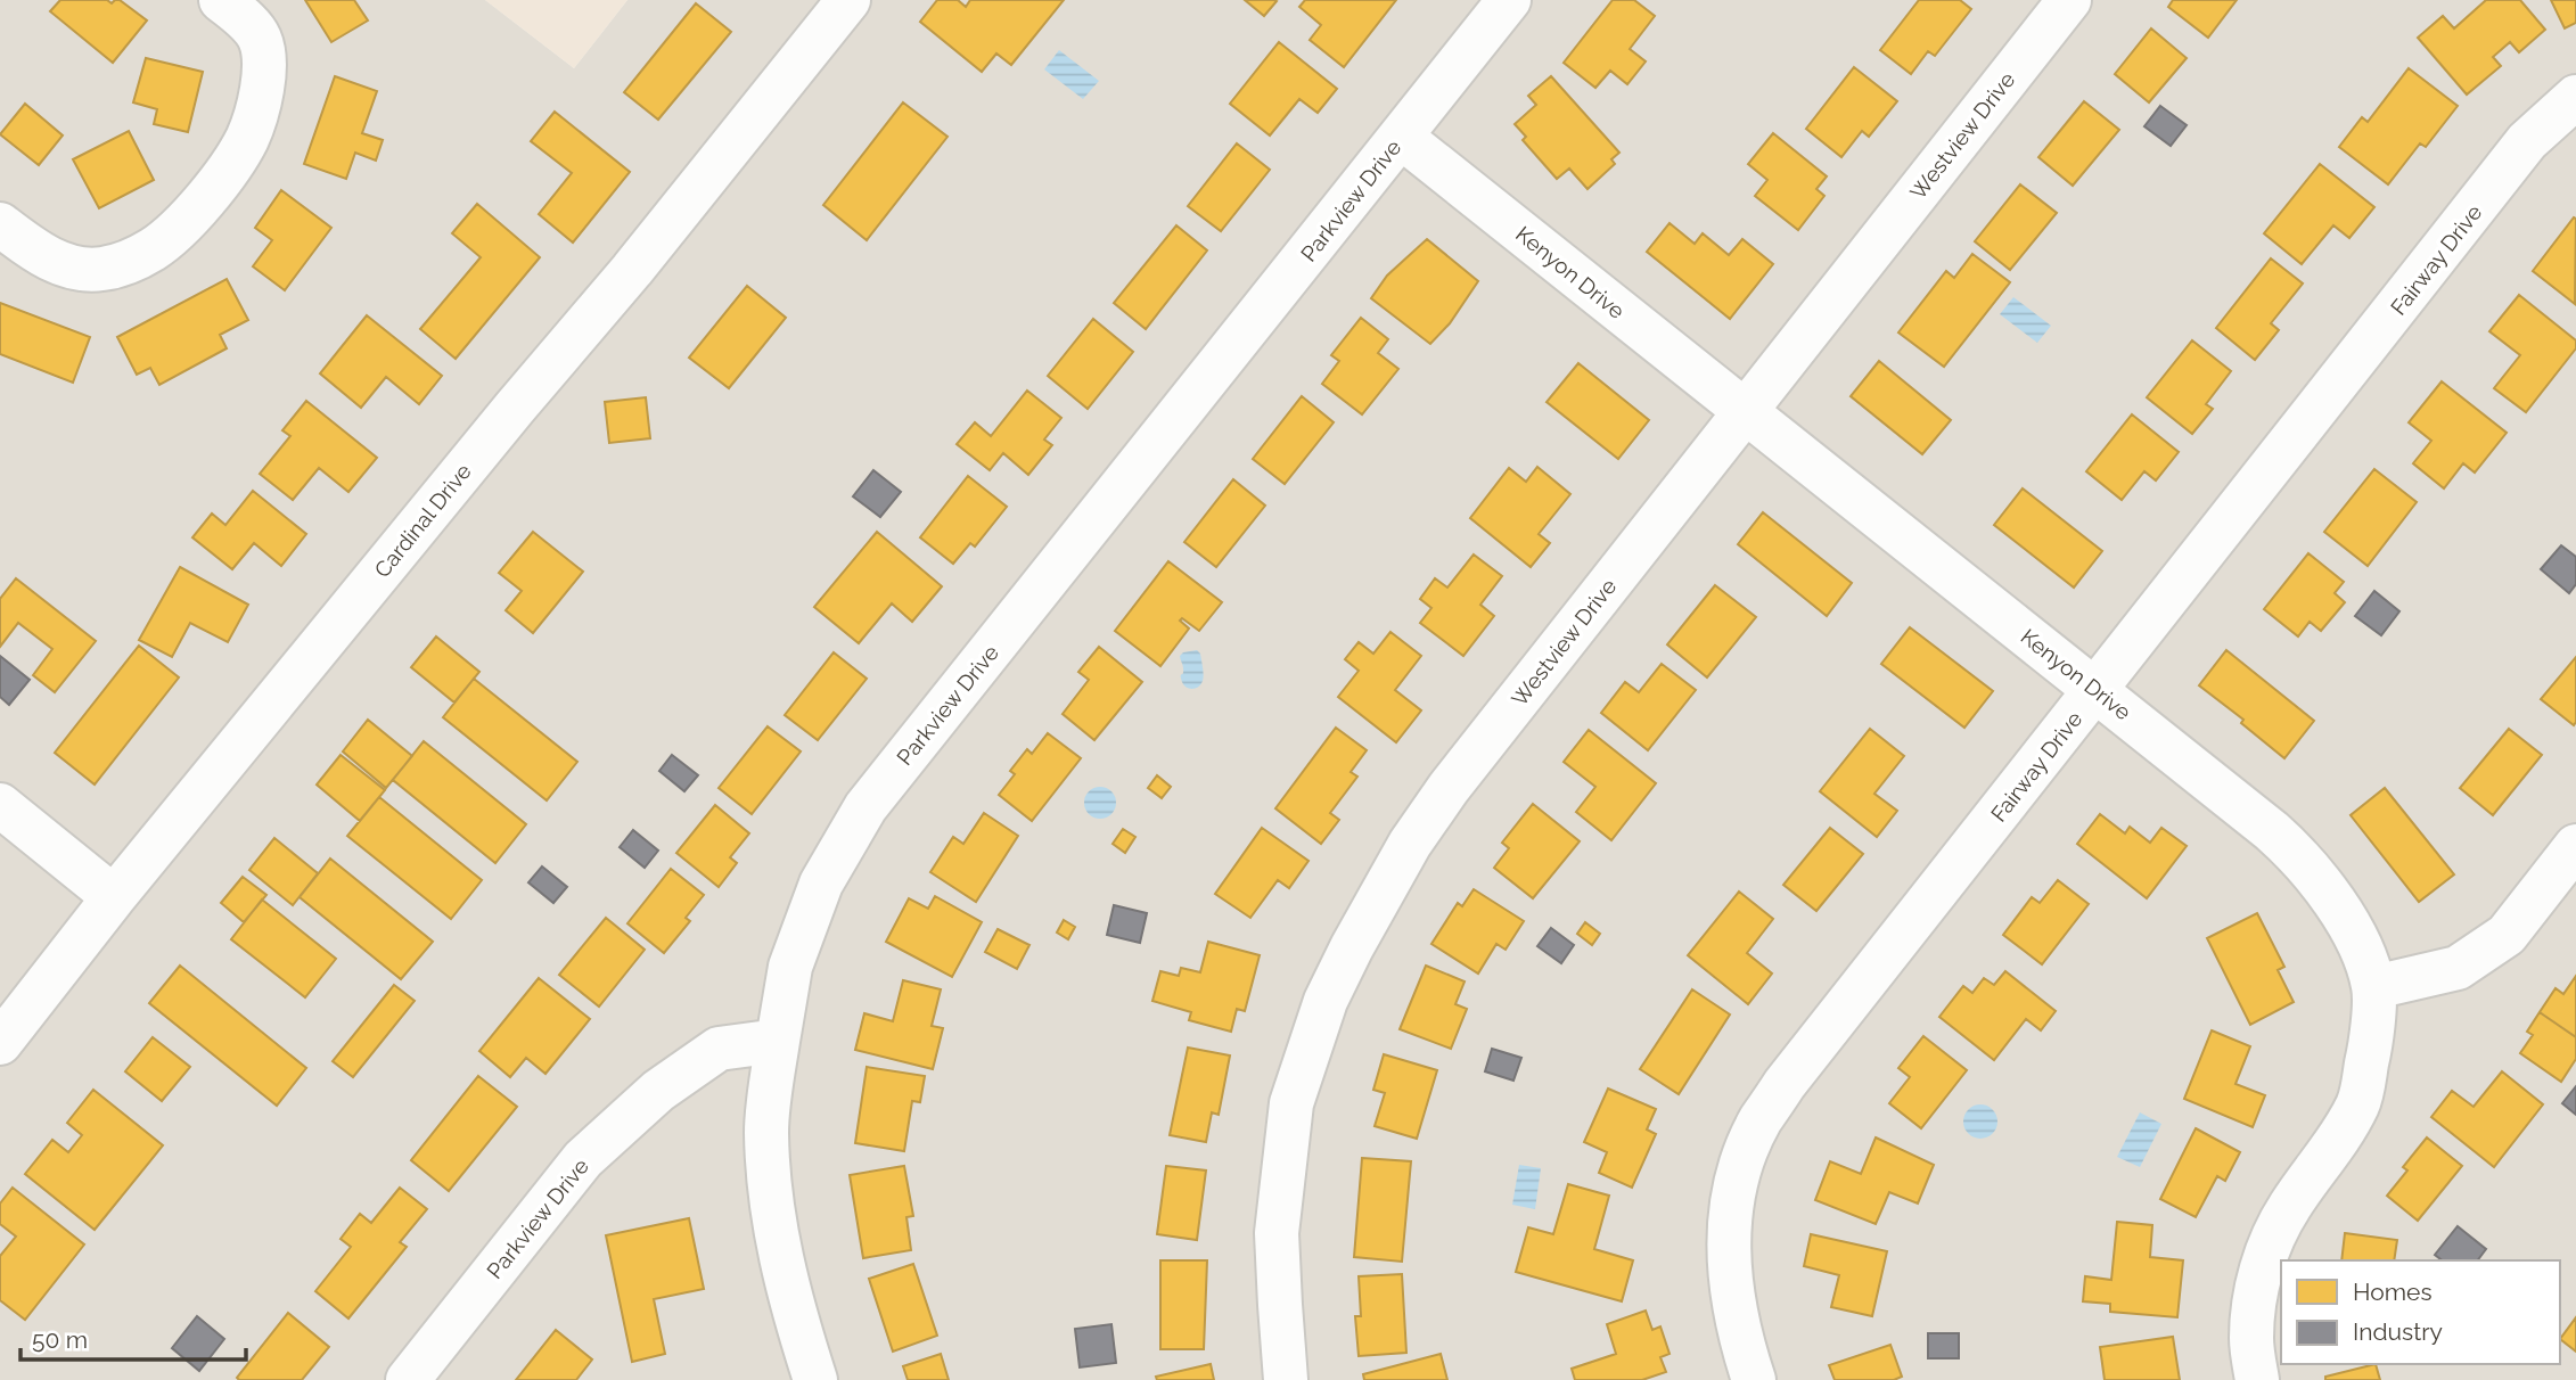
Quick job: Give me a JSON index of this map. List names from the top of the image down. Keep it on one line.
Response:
{"streets":{"street":["Westview Drive","Parkview Drive","Fairway Drive","Kenyon Drive","Cardinal Drive"]},"crossings":[["Westview Drive","Kenyon Drive"],["Parkview Drive","Kenyon Drive"],["Fairway Drive","Kenyon Drive"]],"legend":["Homes","Industry"],"scale_bar":"50 m"}
